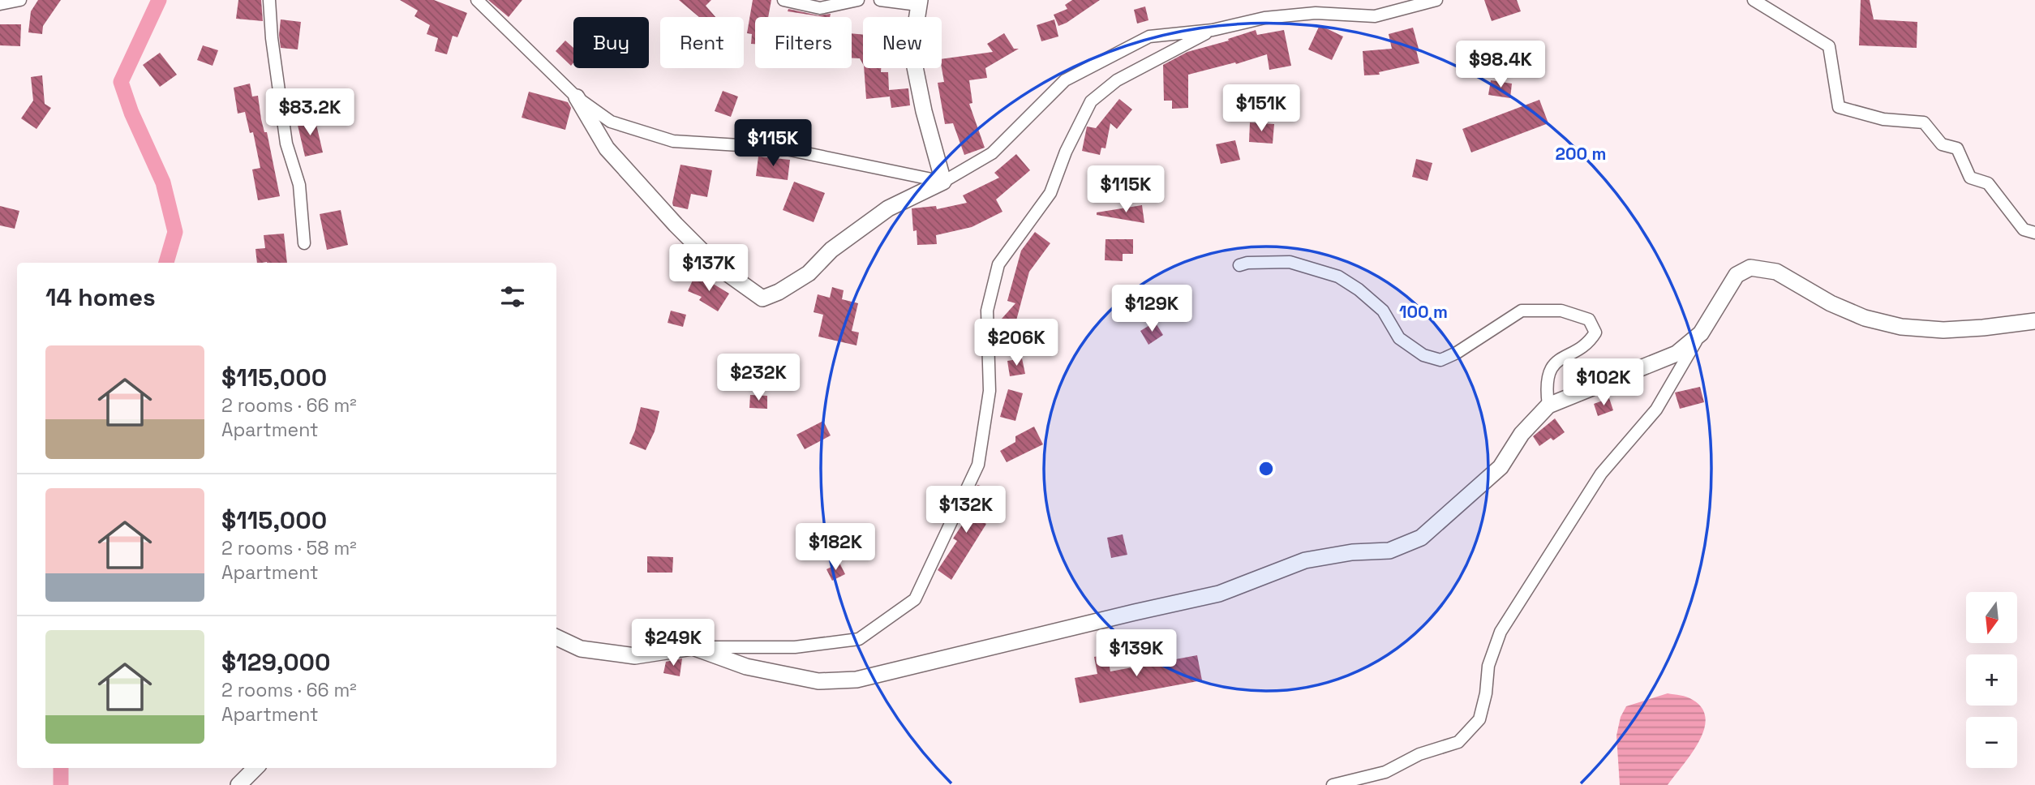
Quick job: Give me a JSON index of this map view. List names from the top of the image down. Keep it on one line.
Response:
{"north":"bottom","page":{"chip":["Buy","Rent","Filters","New"],"price":["$98.4K","$151K","$83.2K","$115K","$115K","$137K","$129K","$206K","$232K","$102K","$132K","$182K","$249K","$139K"],"heading":"14 homes","list":[{"name":"$115,000","note":"2 rooms · 66 m² · Apartment"},{"name":"$115,000","note":"2 rooms · 58 m² · Apartment"},{"name":"$129,000","note":"2 rooms · 66 m² · Apartment"}],"map_buttons":["+","−"]},"rings":["200 m","100 m"]}
